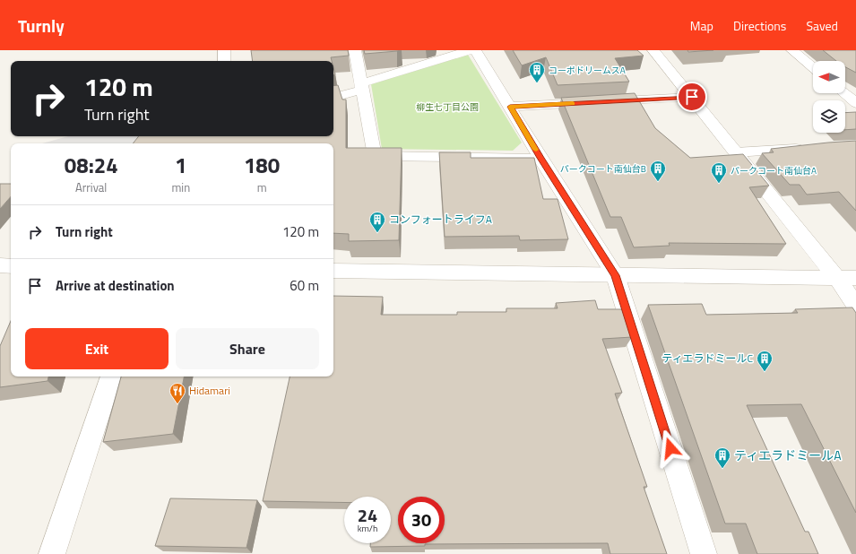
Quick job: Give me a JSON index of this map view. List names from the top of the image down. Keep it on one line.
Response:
{"parks":["柳生七丁目公園"],"places":{"building":["コーポドリームスA","パークコート南仙台B","パークコート南仙台A","コンフォートライフA","ティエラドミールC","ティエラドミールA"],"restaurant":["Hidamari"]},"north":"left","page":{"header":"Turnly","nav":["Map","Directions","Saved"],"turn":["120 m","Turn right"],"eta":["08:24","Arrival","1","min","180","m"],"list":[{"name":"Turn right","value":"120 m"},{"name":"Arrive at destination","value":"60 m"}],"buttons":["Exit","Share"],"speed":"24 km/h","limit":"30"}}
